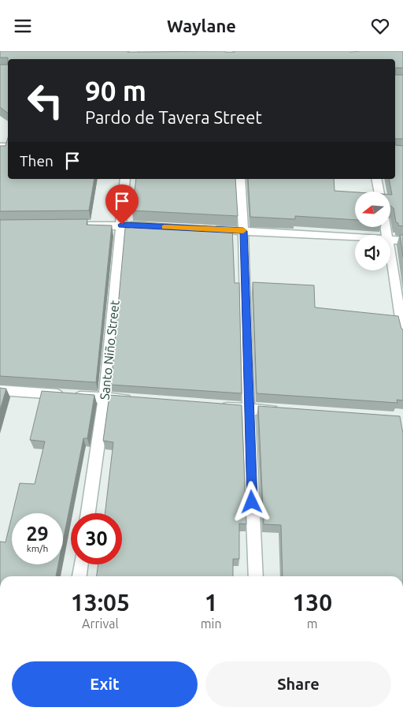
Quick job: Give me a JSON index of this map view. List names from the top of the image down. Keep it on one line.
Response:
{"streets":{"street":["Santo Niño Street"]},"north":"left","page":{"header":"Waylane","turn":["90 m","Pardo de Tavera Street"],"then":"Then","speed":"29 km/h","limit":"30","eta":["13:05","Arrival","1","min","130","m"],"buttons":["Exit","Share"]}}
